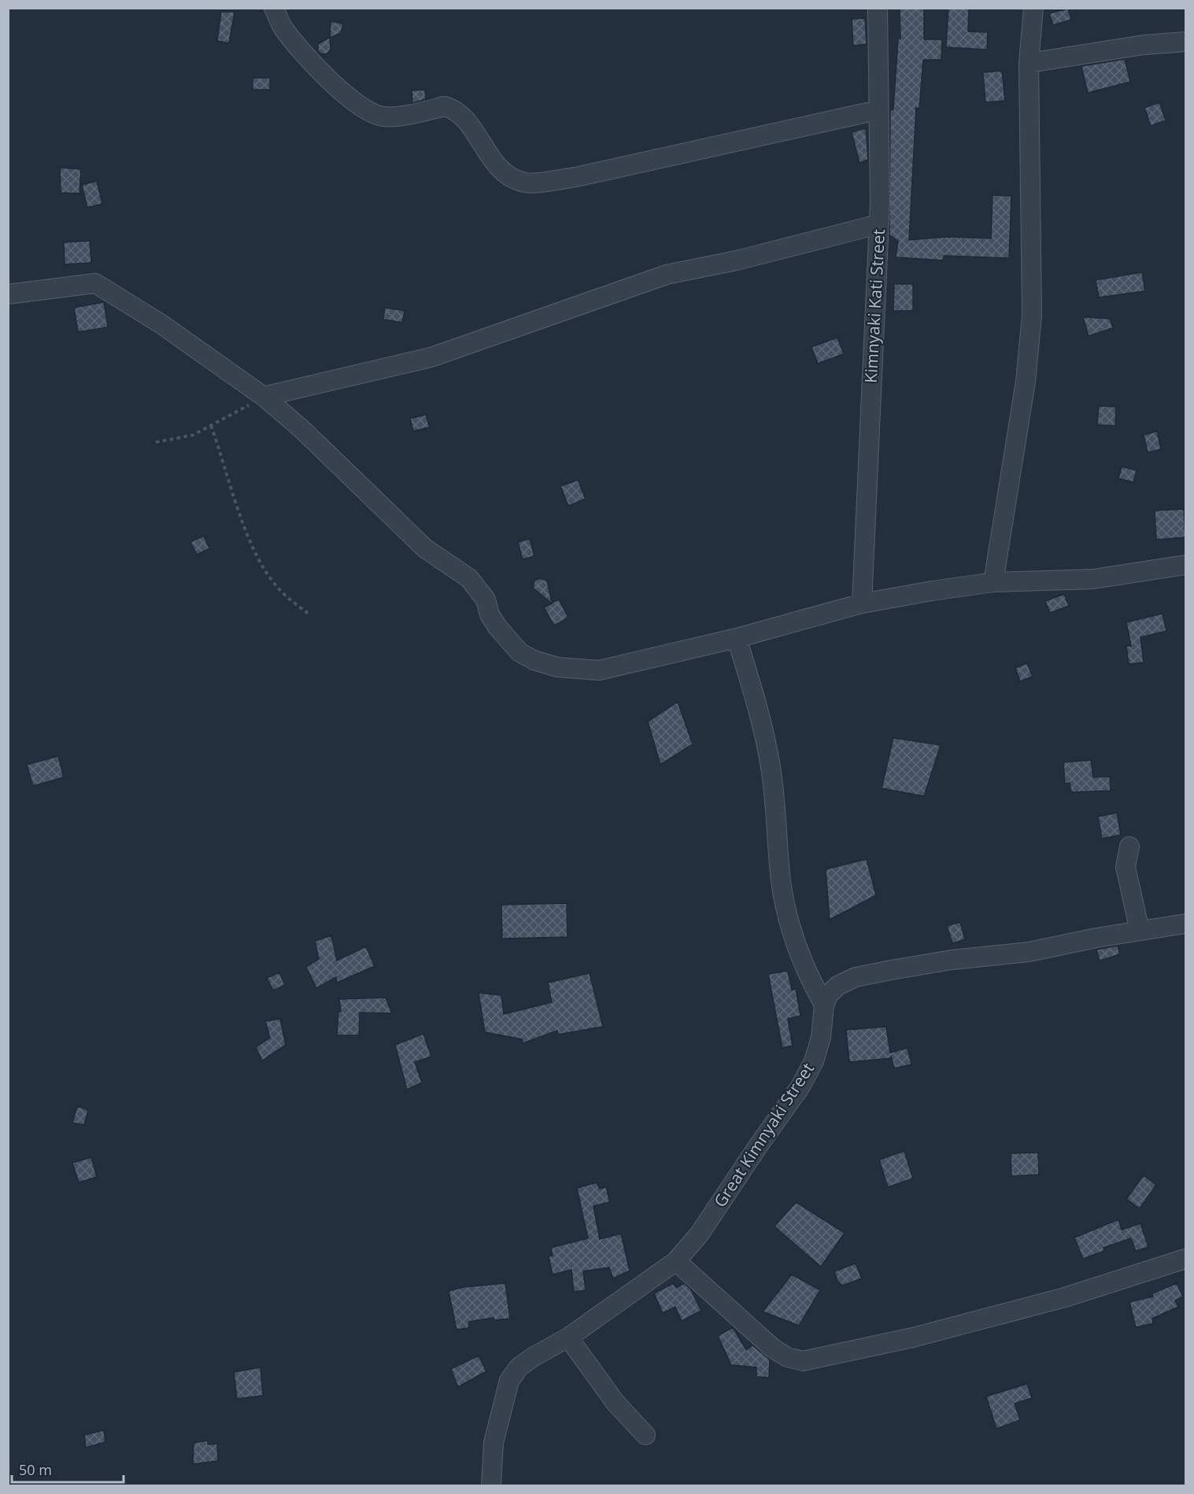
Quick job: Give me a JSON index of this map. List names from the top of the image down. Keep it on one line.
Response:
{"streets":{"street":["Kimnyaki Kati Street","Great Kimnyaki Street"]},"scale_bar":"50 m"}
